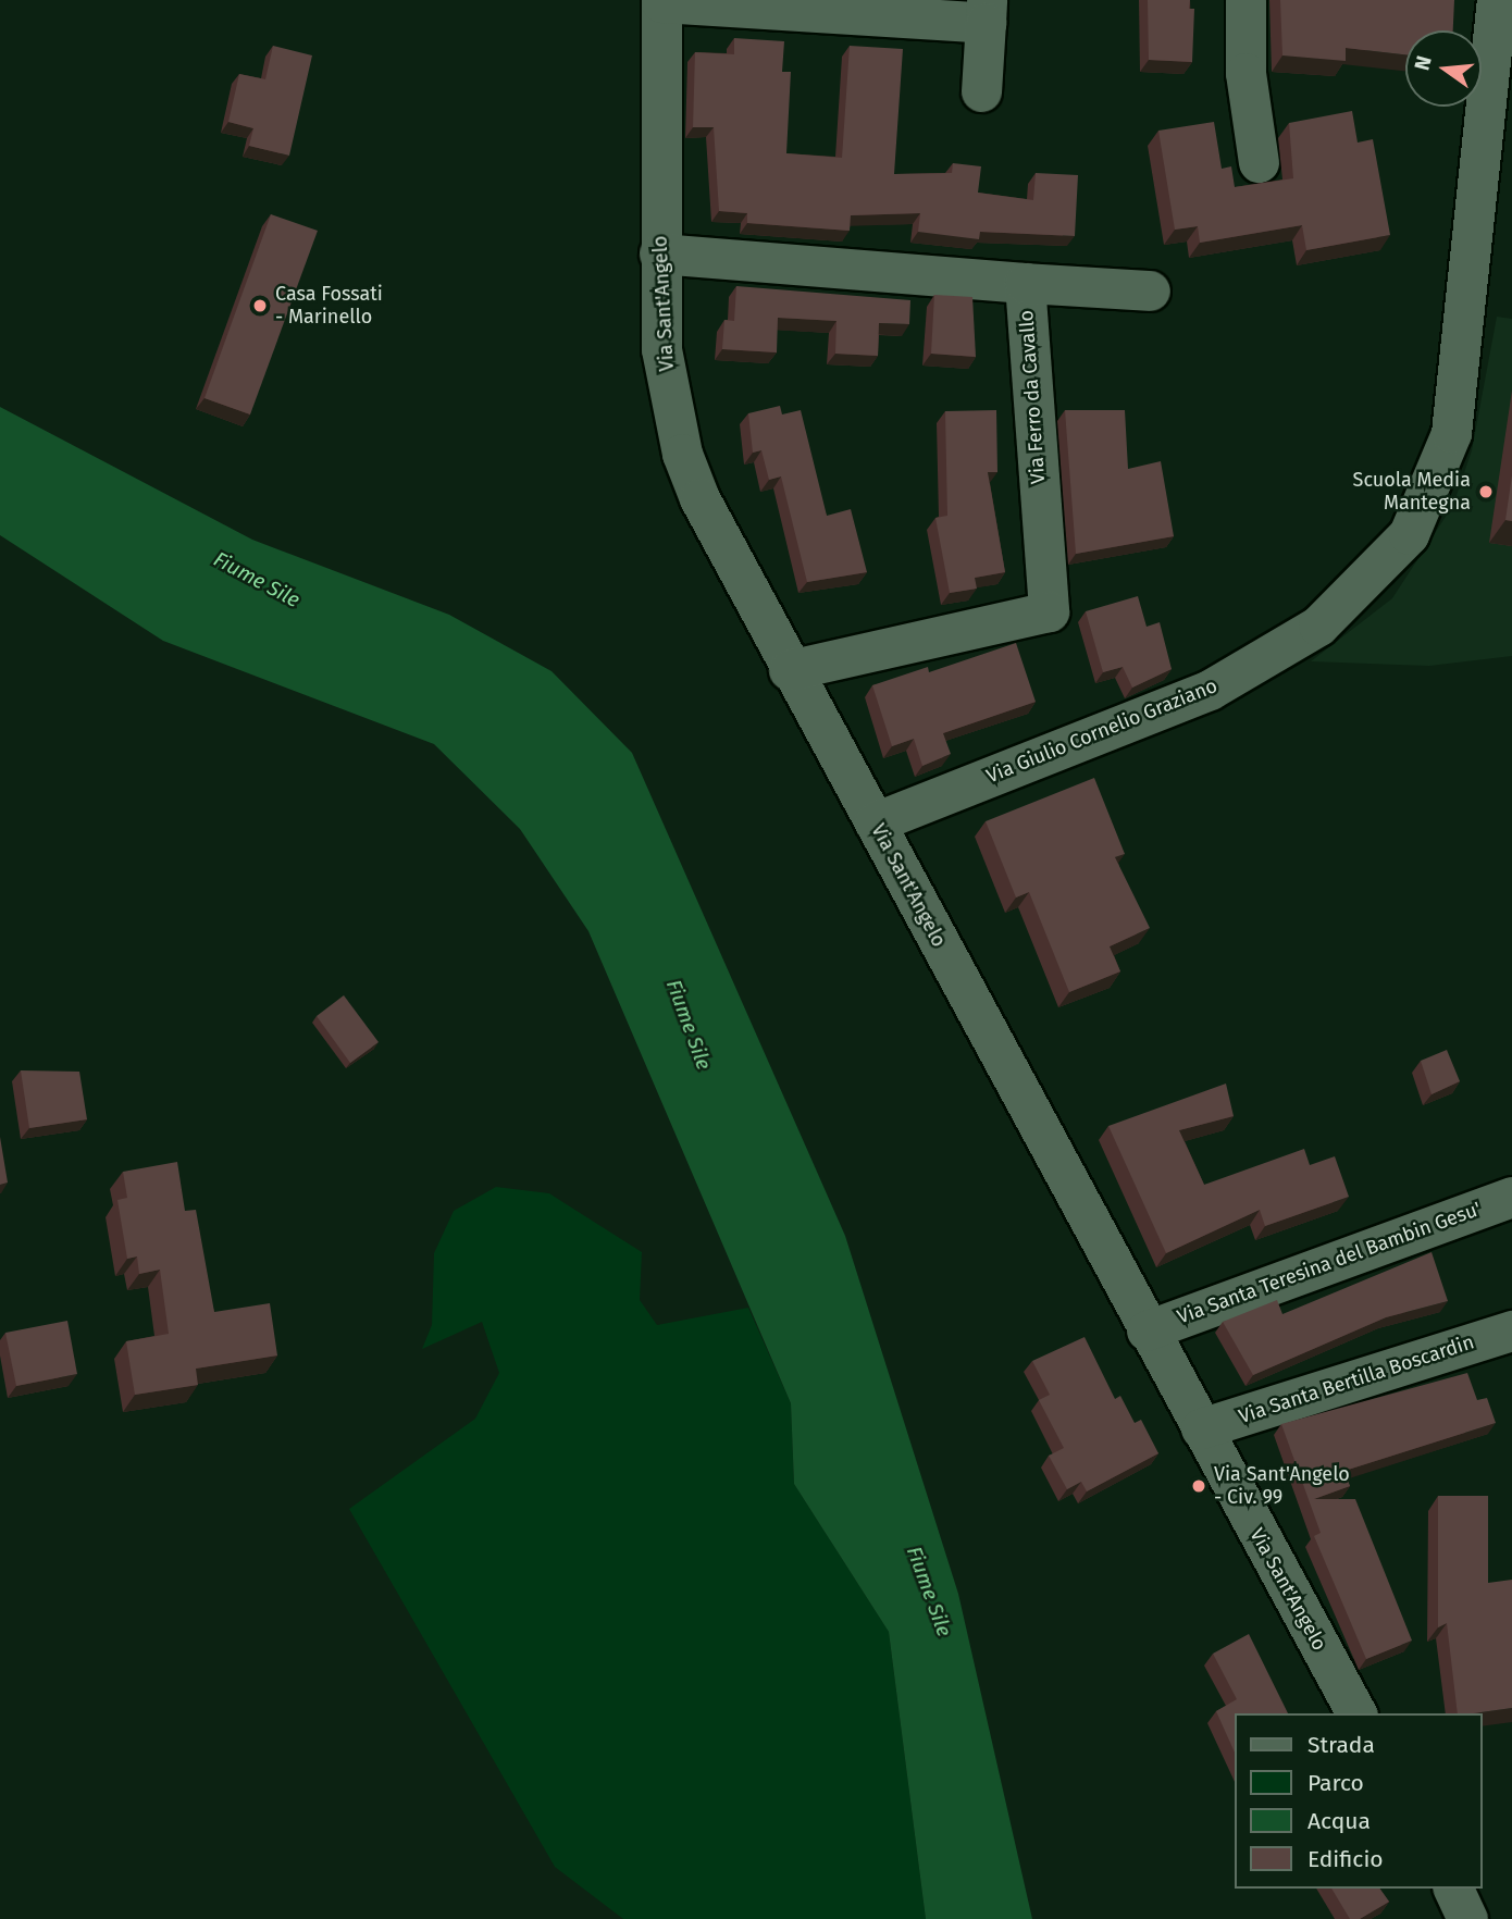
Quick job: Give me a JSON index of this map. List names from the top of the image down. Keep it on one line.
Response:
{"streets":{"street":["Via Sant'Angelo","Via Ferro da Cavallo","Via Giulio Cornelio Graziano","Via Santa Teresina del Bambin Gesu'","Via Santa Bertilla Boscardin"]},"crossings":[["Via Sant'Angelo","Via Ferro da Cavallo"],["Via Sant'Angelo","Via Giulio Cornelio Graziano"],["Via Sant'Angelo","Via Santa Teresina del Bambin Gesu'"],["Via Sant'Angelo","Via Santa Bertilla Boscardin"]],"water":["Fiume Sile"],"places":["Casa Fossati - Marinello","Scuola Media Mantegna","Via Sant'Angelo - Civ. 99"],"legend":["Strada","Parco","Acqua","Edificio"],"north":"left"}
